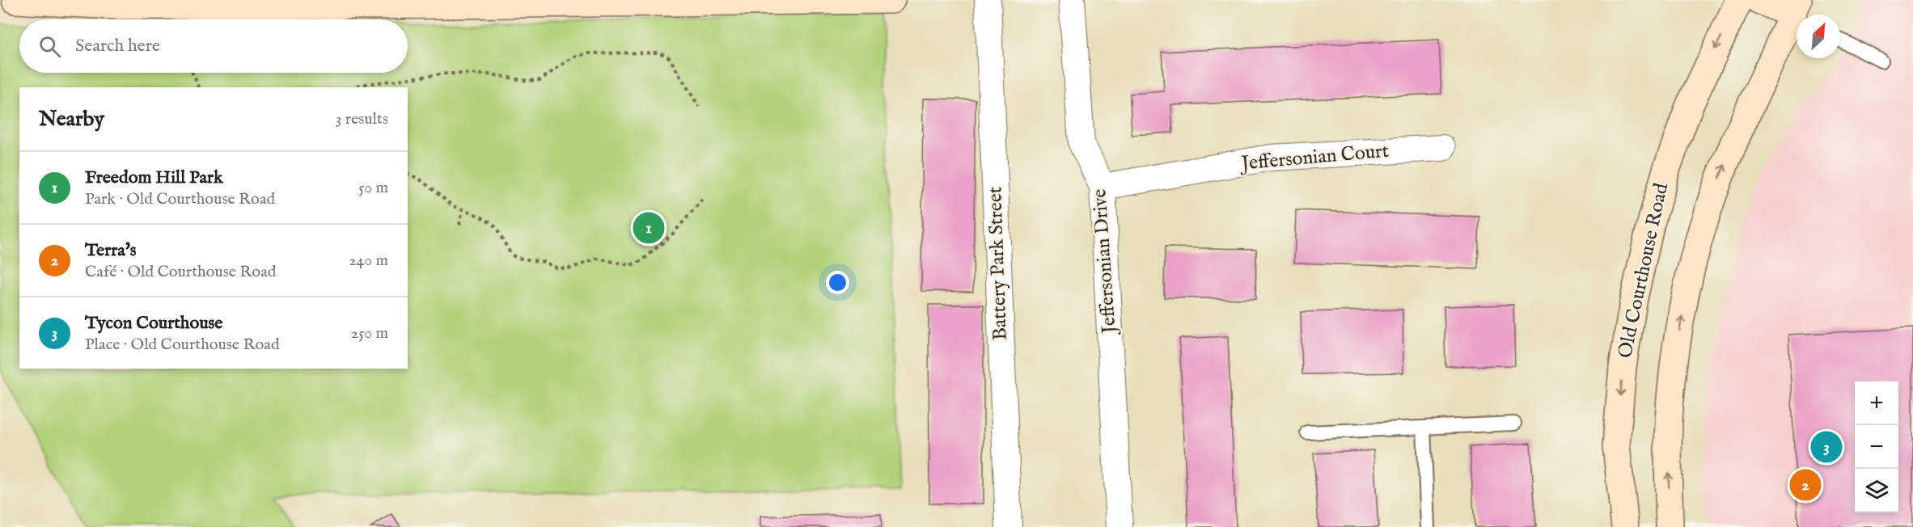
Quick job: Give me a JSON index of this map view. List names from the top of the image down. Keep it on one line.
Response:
{"streets":{"main road":["Old Courthouse Road"],"street":["Jeffersonian Court","Jeffersonian Drive","Battery Park Street"]},"crossings":[["Jeffersonian Court","Jeffersonian Drive"]],"north":"top right","page":{"search":"Search here","heading":["Nearby","3 results"],"list":[{"mark":"1","name":"Freedom Hill Park","note":"Park · Old Courthouse Road","value":"50 m"},{"mark":"2","name":"Terra's","note":"Café · Old Courthouse Road","value":"240 m"},{"mark":"3","name":"Tycon Courthouse","note":"Place · Old Courthouse Road","value":"250 m"}],"pins":["1","3","2"],"map_buttons":["+","−"]}}
